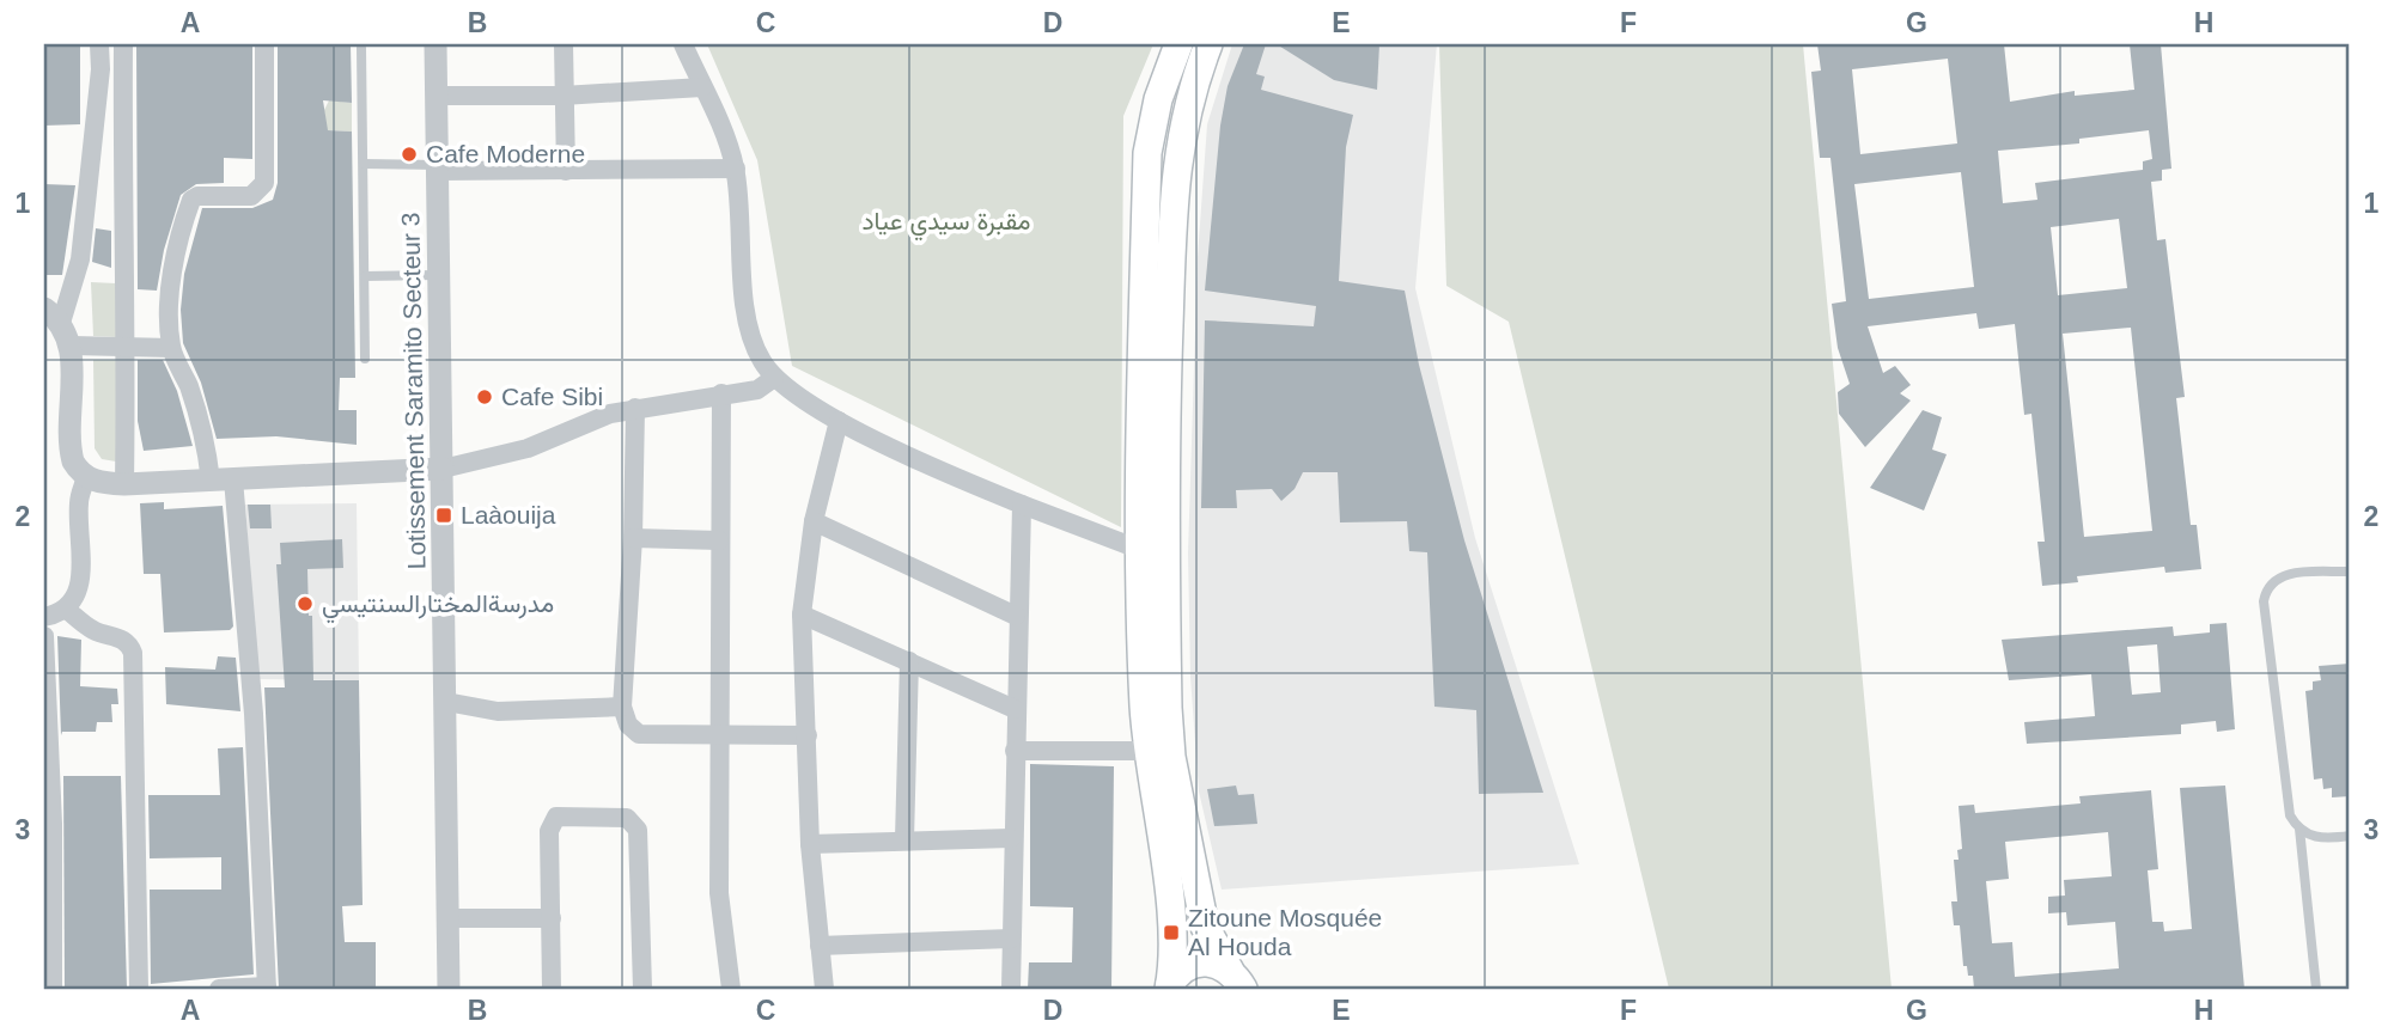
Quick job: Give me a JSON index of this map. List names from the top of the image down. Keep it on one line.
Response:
{"streets":{"street":["Lotissement Saramito Secteur 3"]},"parks":["مقبرة سيدي عياد"],"places":{"other":["Cafe Moderne","Cafe Sibi","مدرسةالمختارالسنتيسي"],"transit":["Laàouija","Zitoune Mosquée Al Houda"]},"grid":{"columns":["A","B","C","D","E","F","G","H"],"rows":["1","2","3"]}}
